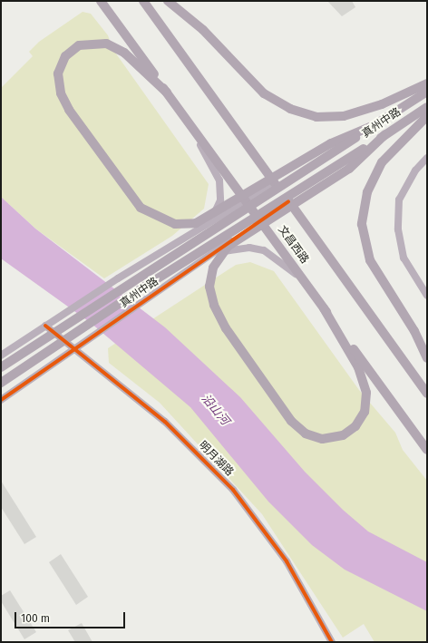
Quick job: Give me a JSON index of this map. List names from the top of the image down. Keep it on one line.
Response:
{"streets":{"main road":["真州中路","文昌西路"],"street":["明月湖路"]},"crossings":[["真州中路","文昌西路"],["真州中路","明月湖路"]],"water":["沿山河"],"scale_bar":"100 m"}
